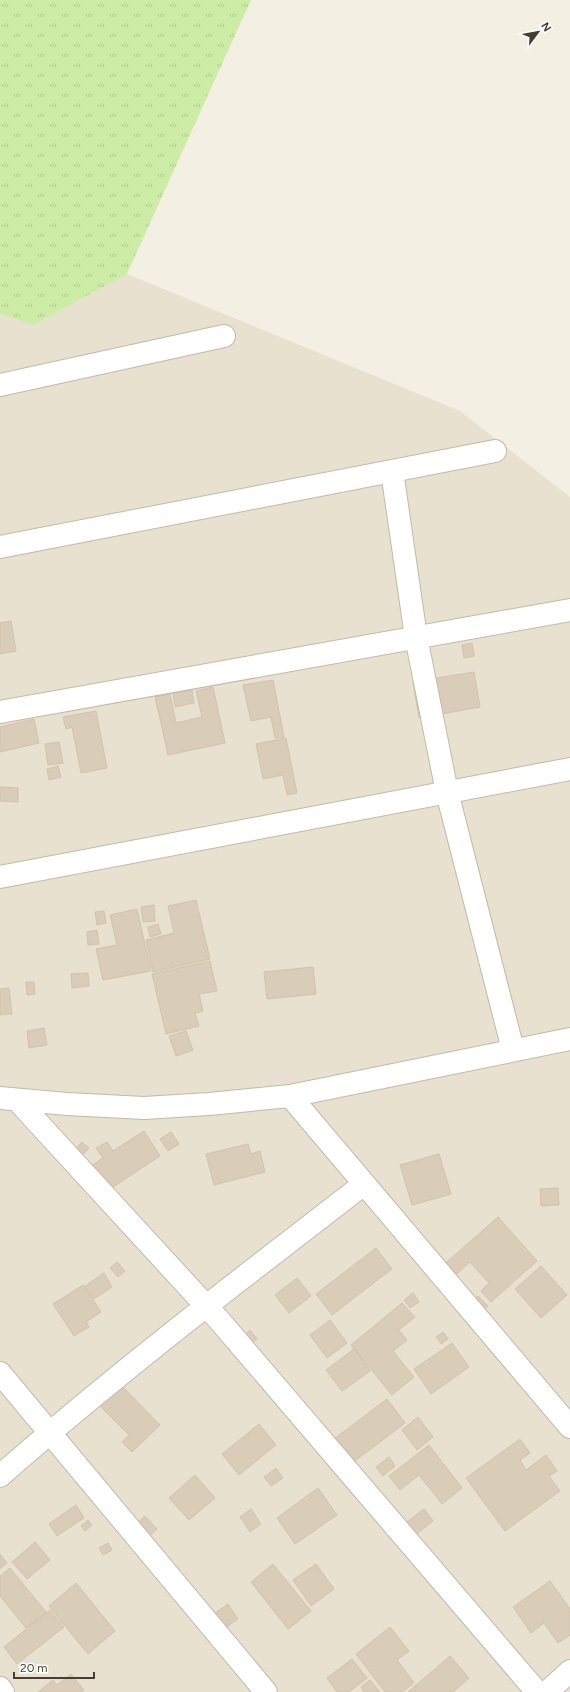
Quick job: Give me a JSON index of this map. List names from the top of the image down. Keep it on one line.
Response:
{"scale_bar":"20 m","north":"top right"}
